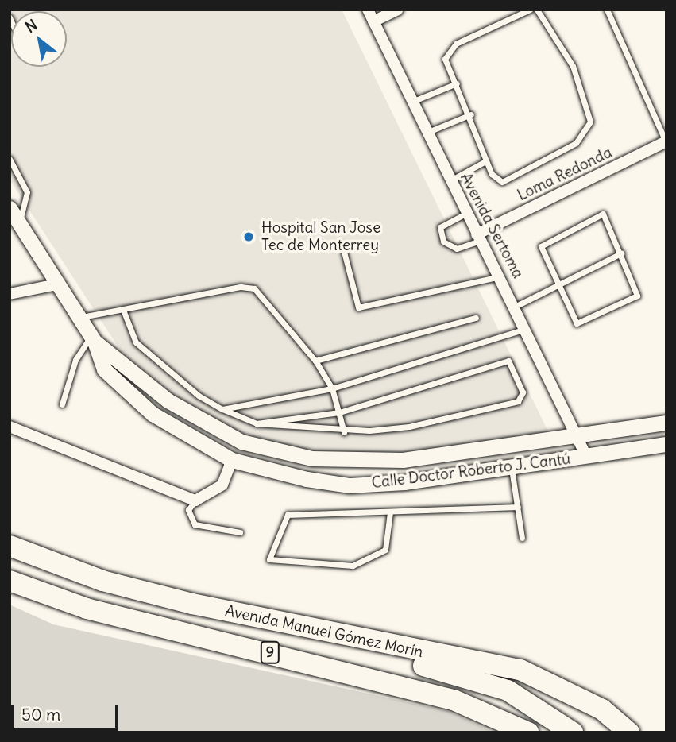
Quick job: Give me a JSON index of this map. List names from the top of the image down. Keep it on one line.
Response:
{"streets":{"highway":["Avenida Manuel Gómez Morín","9"],"street":["Loma Redonda","Avenida Sertoma","Calle Doctor Roberto J. Cantú"]},"crossings":[["Loma Redonda","Avenida Sertoma"],["Avenida Sertoma","Calle Doctor Roberto J. Cantú"]],"places":["Hospital San Jose Tec de Monterrey"],"scale_bar":"50 m","north":"top left"}
